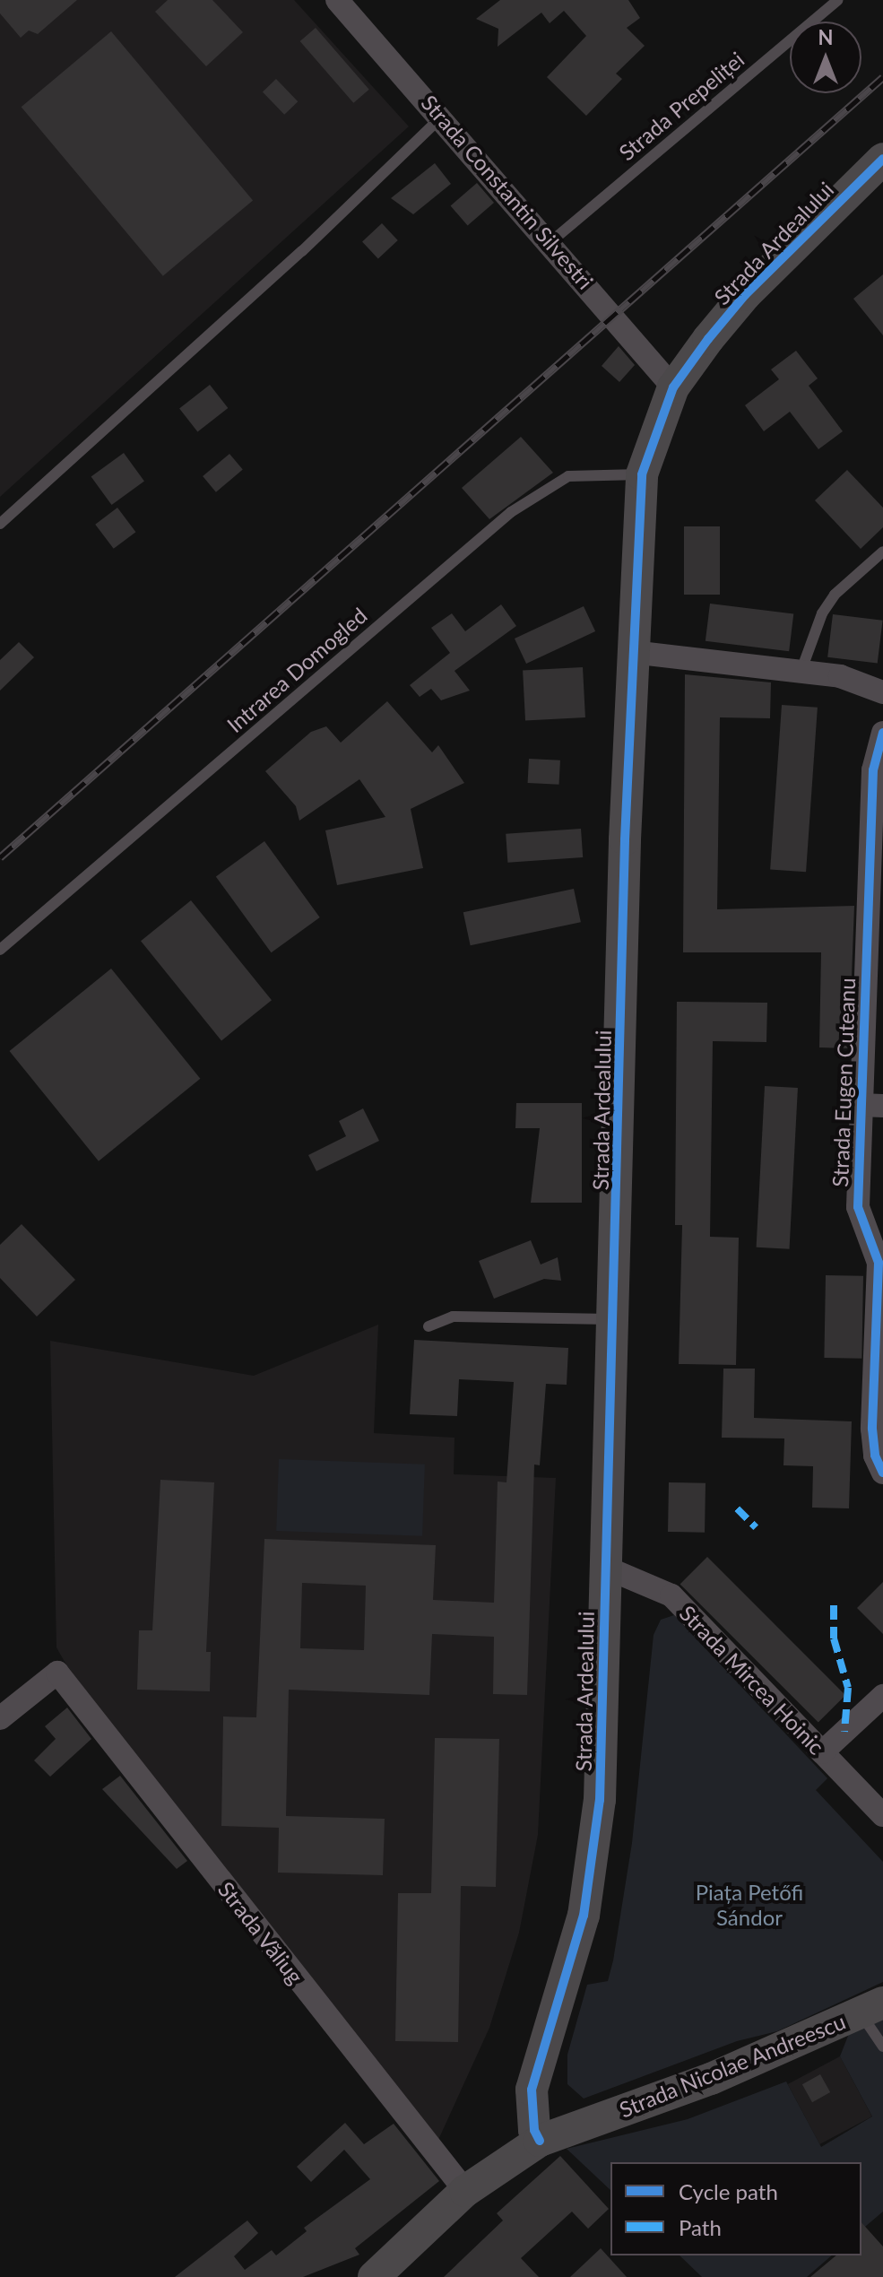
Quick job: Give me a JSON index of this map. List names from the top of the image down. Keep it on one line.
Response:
{"streets":{"street":["Strada Constantin Silvestri","Strada Ardealului","Strada Eugen Cuteanu","Strada Mircea Hoinic","Strada Văliug","Strada Nicolae Andreescu"],"lane":["Strada Prepeliței","Intrarea Domogled"]},"crossings":[["Strada Prepeliței","Strada Constantin Silvestri"],["Strada Constantin Silvestri","Strada Ardealului"],["Strada Ardealului","Intrarea Domogled"],["Strada Ardealului","Strada Mircea Hoinic"],["Strada Ardealului","Strada Nicolae Andreescu"],["Strada Văliug","Strada Nicolae Andreescu"]],"parks":["Piața Petőfi Sándor"],"legend":["Cycle path","Path"],"north":"top"}
